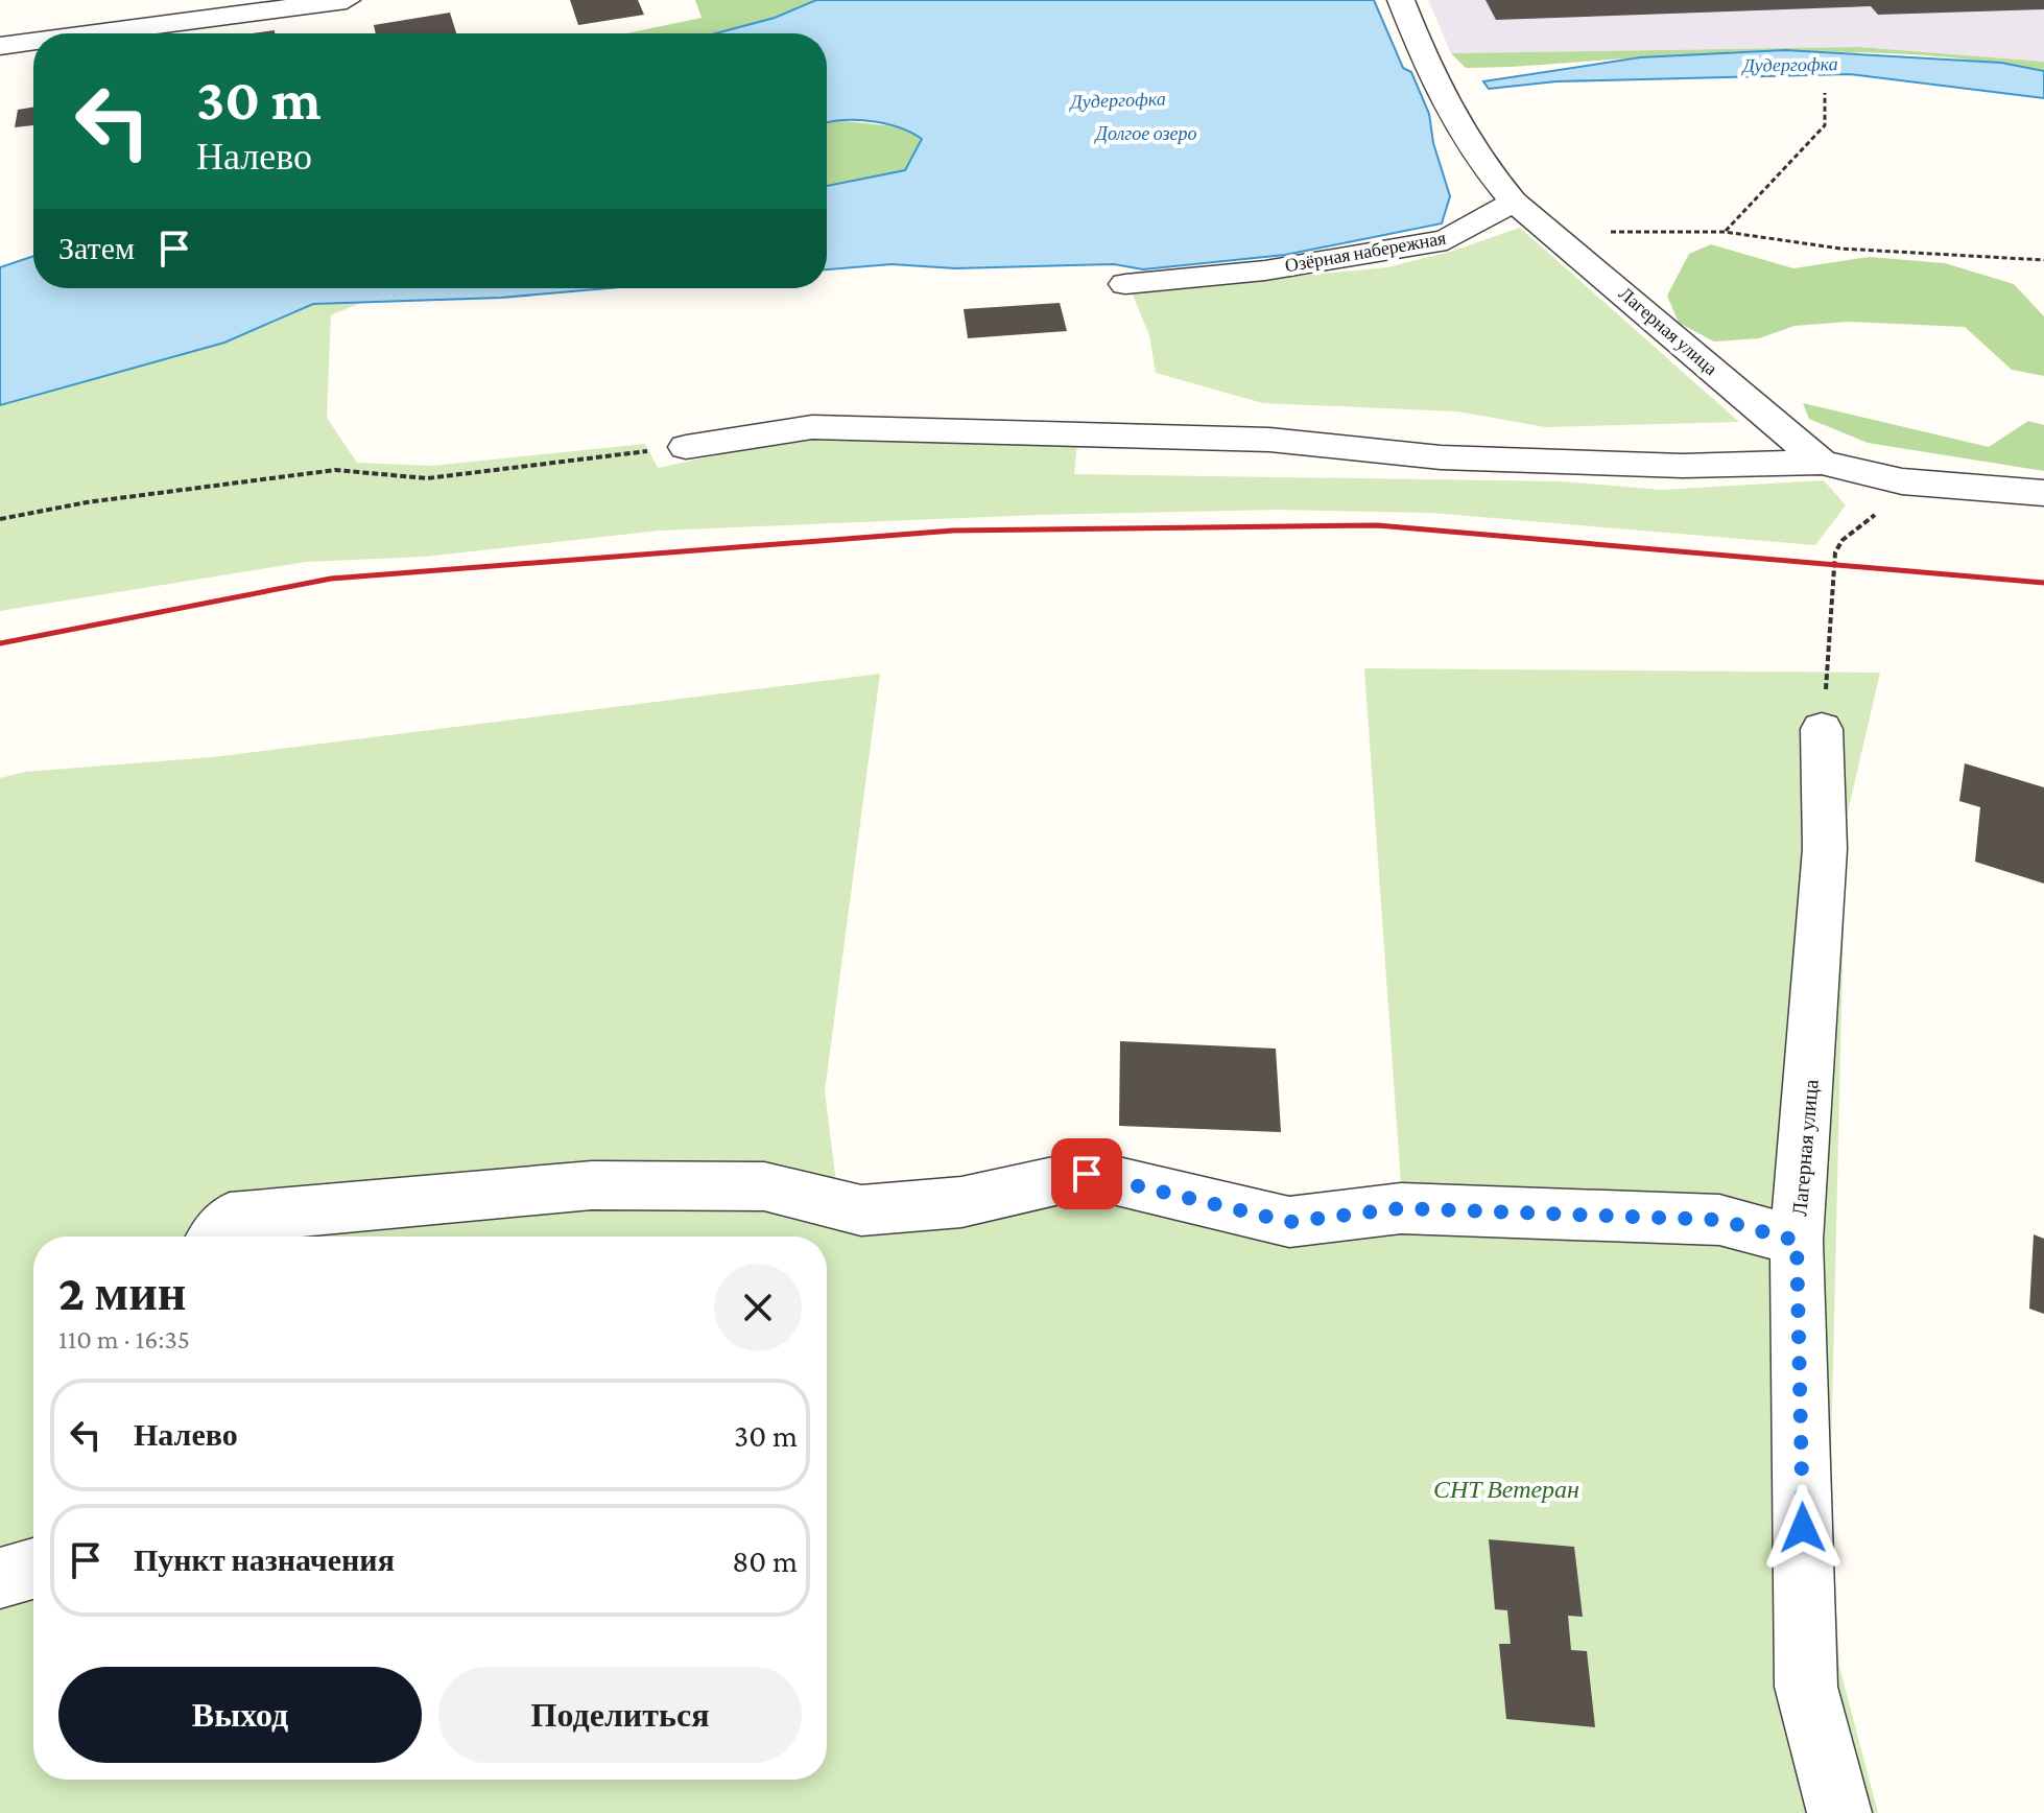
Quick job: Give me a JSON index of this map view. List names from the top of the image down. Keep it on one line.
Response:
{"streets":{"street":["Озёрная набережная","Лагерная улица"]},"crossings":[["Озёрная набережная","Лагерная улица"]],"water":["Дудергофка","Долгое озеро"],"parks":["СНТ Ветеран"],"page":{"turn":["30 m","Налево"],"then":"Затем","heading":["2 мин","110 m · 16:35"],"list":[{"name":"Налево","value":"30 m"},{"name":"Пункт назначения","value":"80 m"}],"buttons":["Выход","Поделиться"]}}
